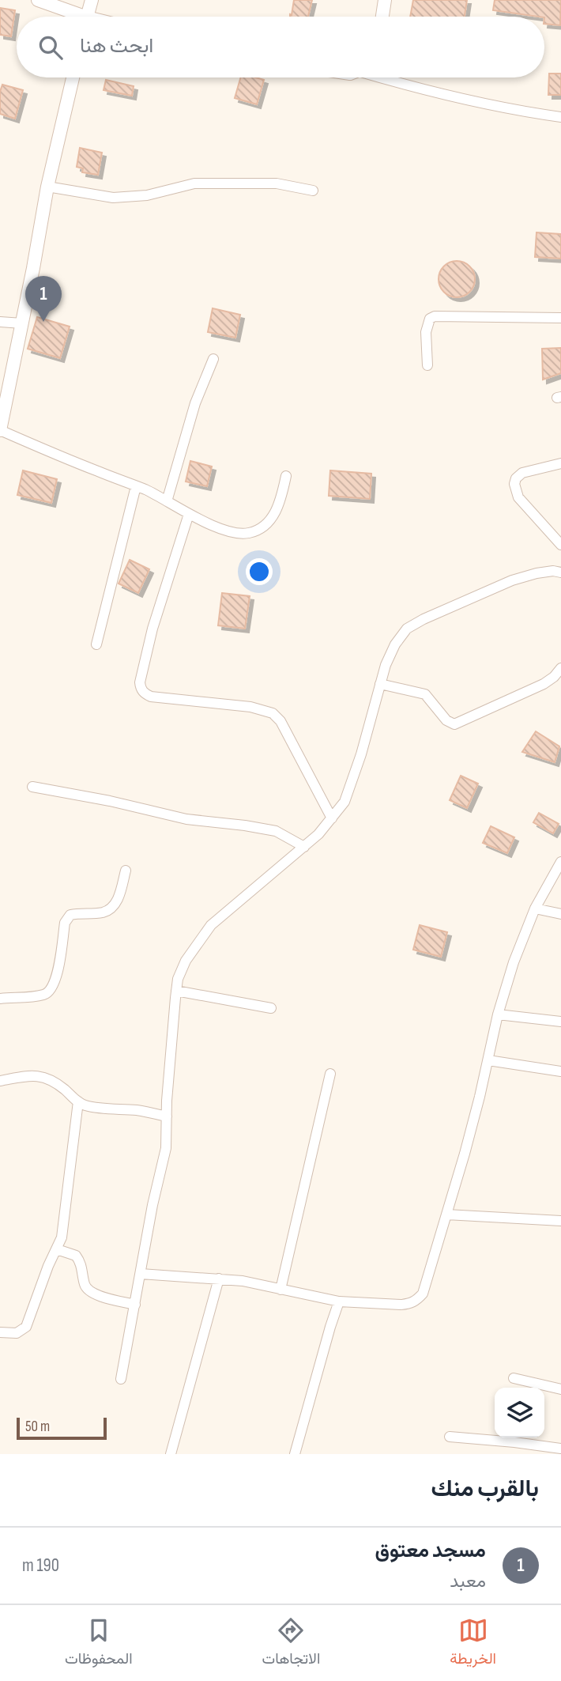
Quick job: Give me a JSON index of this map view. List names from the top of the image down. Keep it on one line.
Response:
{"scale_bar":"50 m","page":{"search":"ابحث هنا","pins":"1","scale":"50 m","heading":"بالقرب منك","list":[{"mark":"1","name":"مسجد معتوق","note":"معبد","value":"190 m"}],"nav":["الخريطة","الاتجاهات","المحفوظات"]}}
